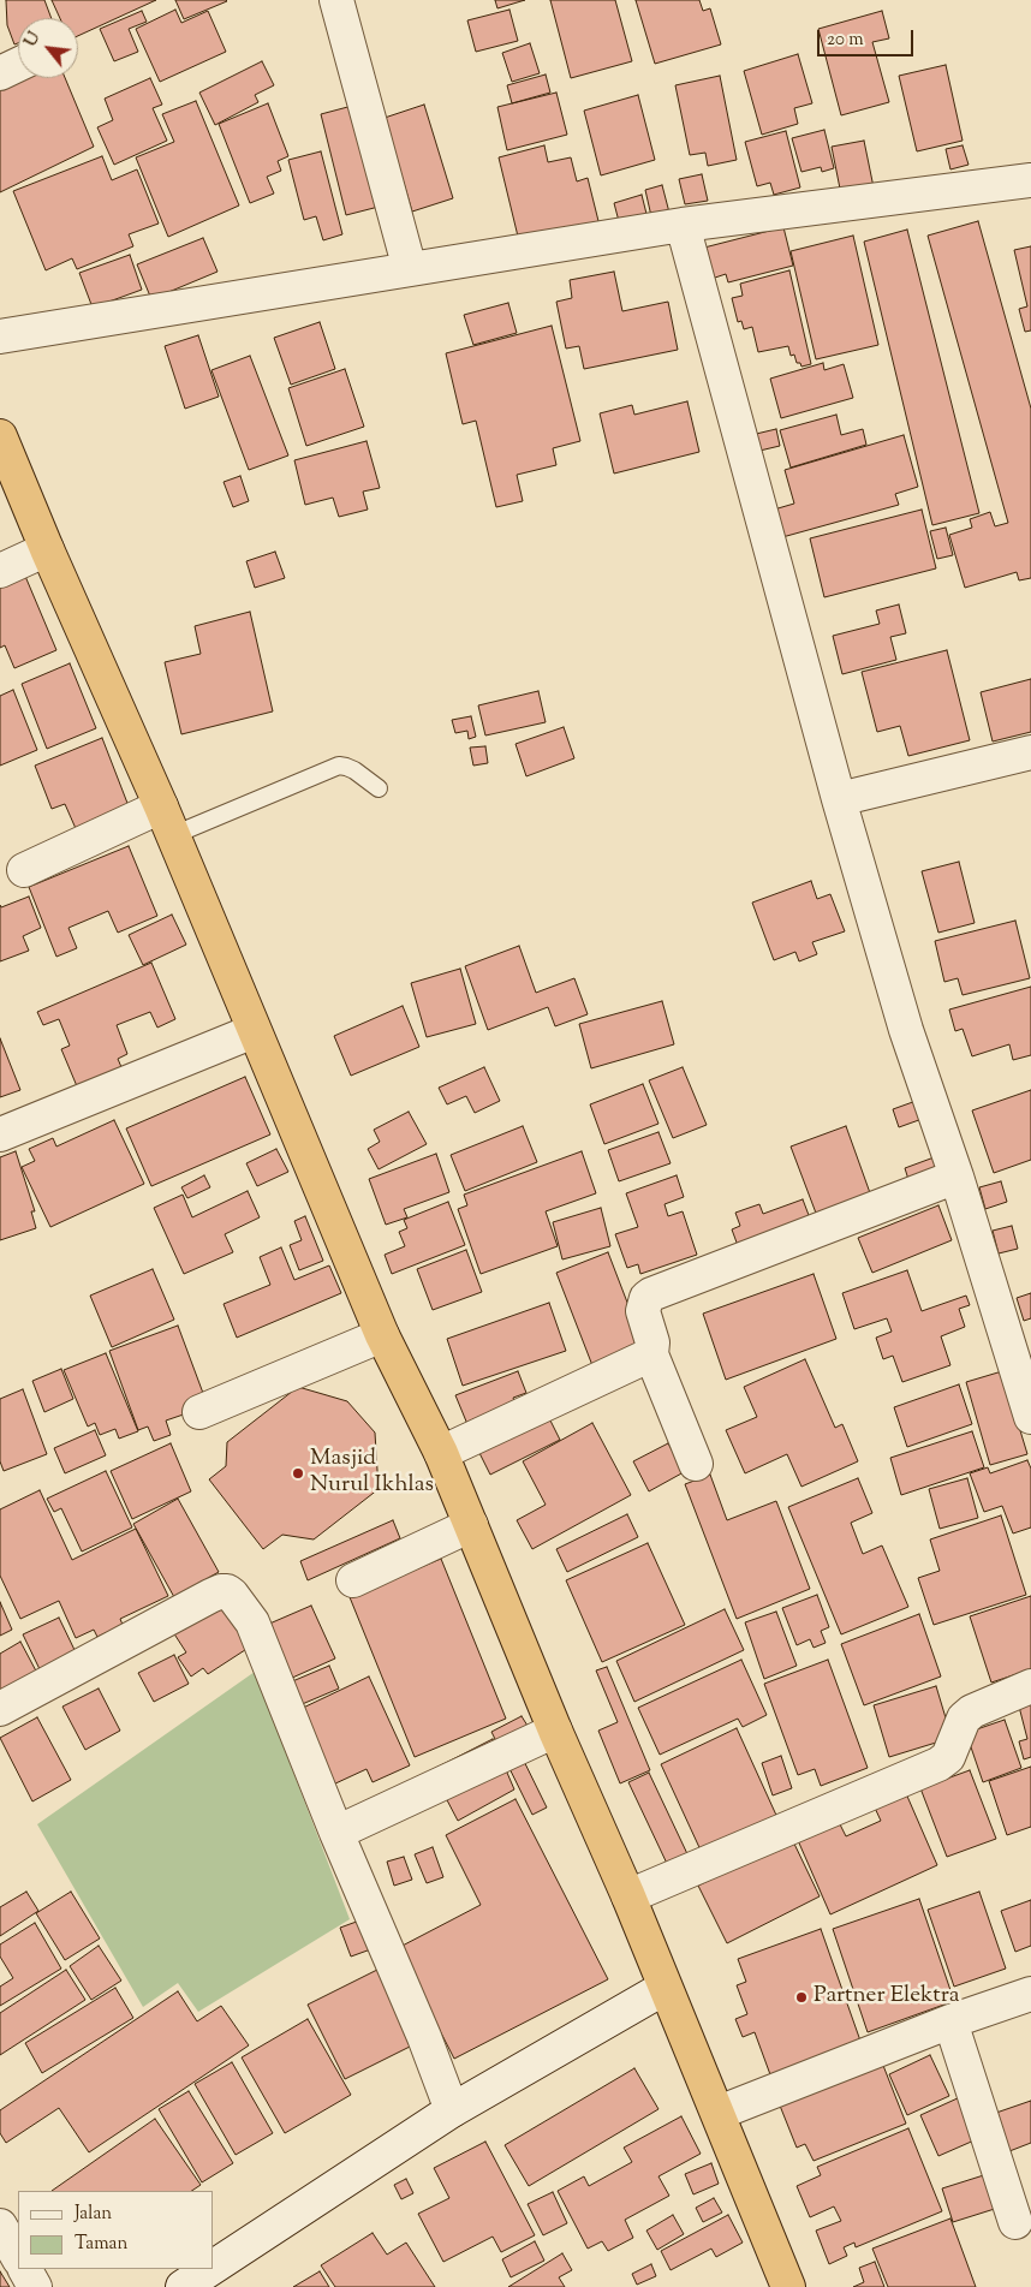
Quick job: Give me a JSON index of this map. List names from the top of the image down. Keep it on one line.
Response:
{"places":["Masjid Nurul Ikhlas","Partner Elektra"],"legend":["Jalan","Taman"],"scale_bar":"20 m","north":"top left"}
